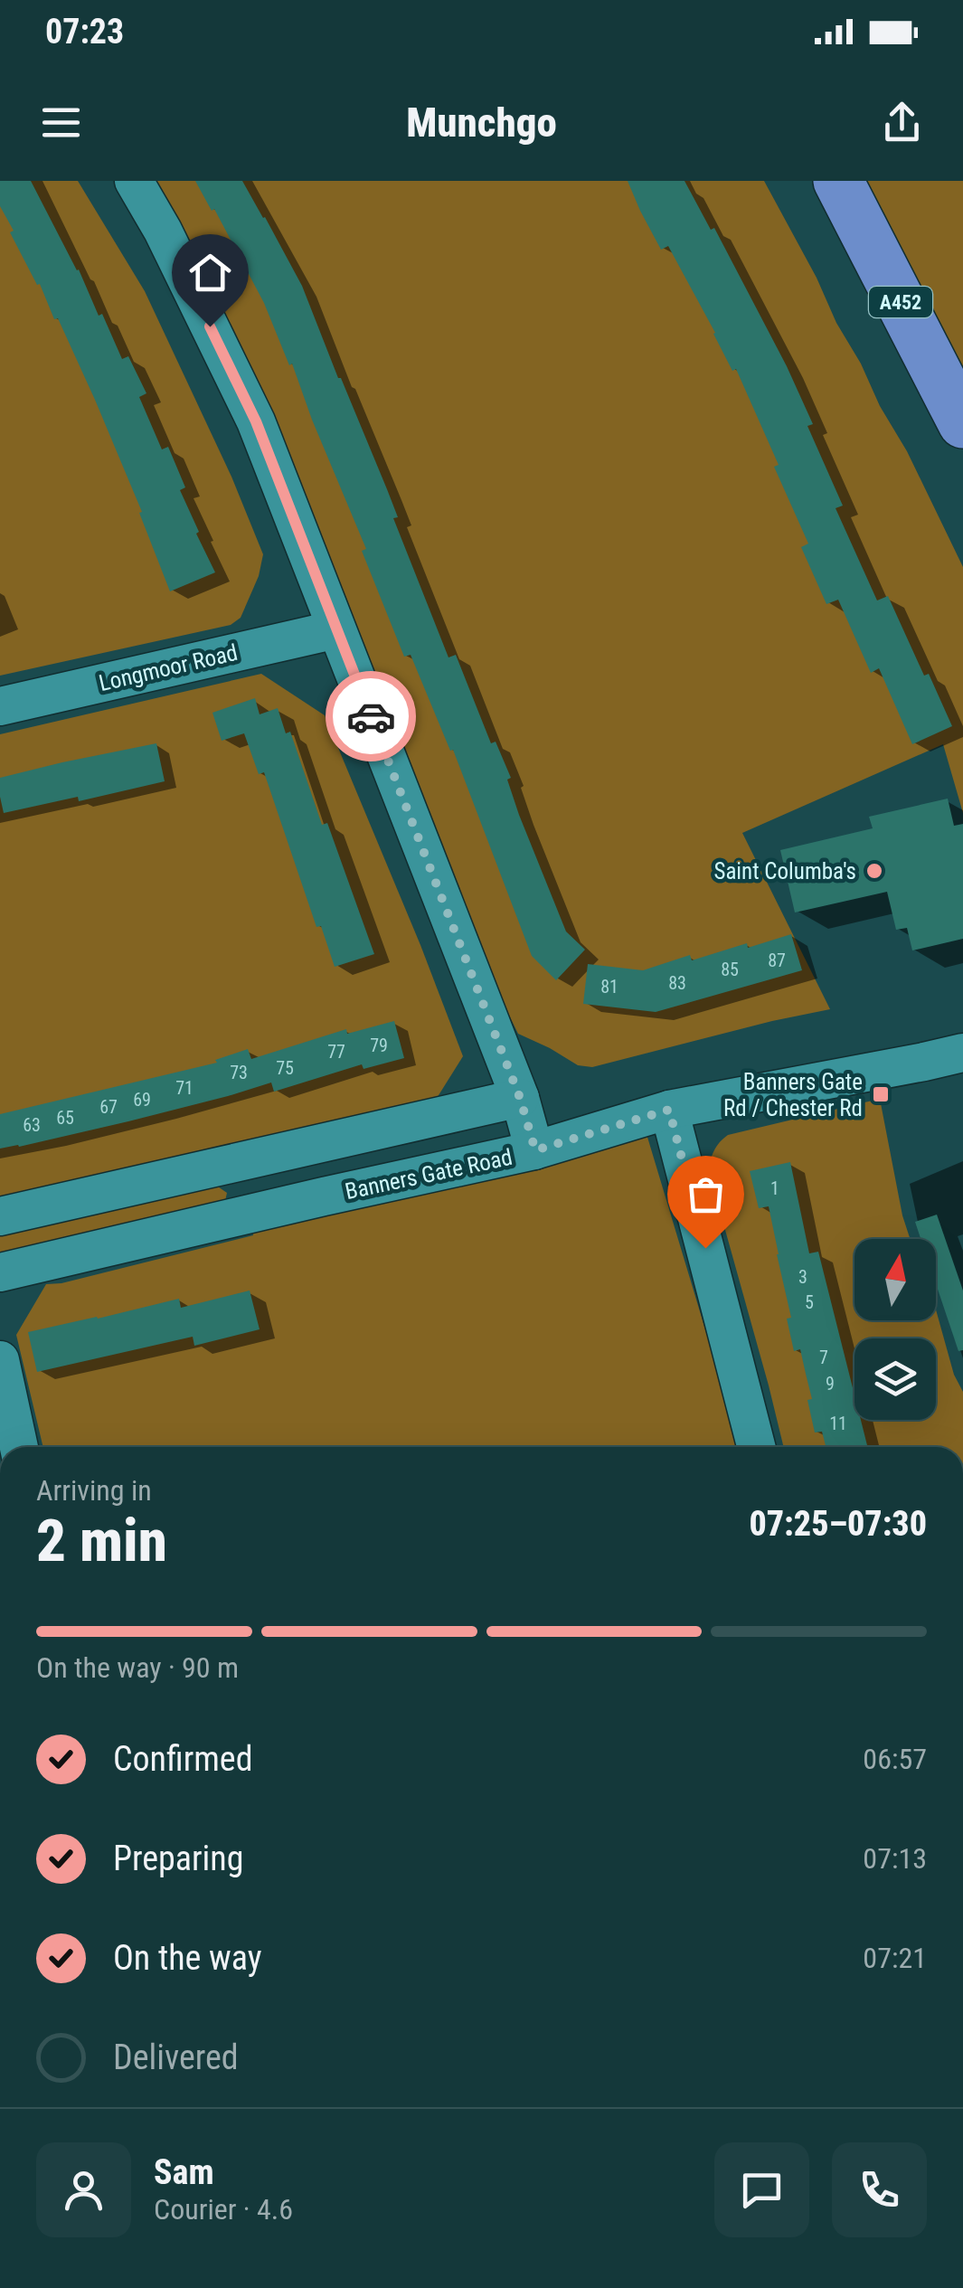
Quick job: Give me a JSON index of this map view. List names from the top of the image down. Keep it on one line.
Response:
{"streets":{"highway":["A452"],"street":["Longmoor Road","Banners Gate Road"]},"places":{"other":["Saint Columba's"],"transit":["Banners Gate Rd / Chester Rd"]},"house_numbers":["87","85","83","81","79","77","75","73","71","69","67","65","63","1","3","5","7","9","11"],"north":"top","page":{"status":"07:23","header":"Munchgo","heading":["2 min","Arriving in","07:25–07:30"],"panel":["Sam","Courier · 4.6"],"bar":"On the way · 90 m","list":[["Confirmed","06:57"],["Preparing","07:13"],["On the way","07:21"],"Delivered"]}}
